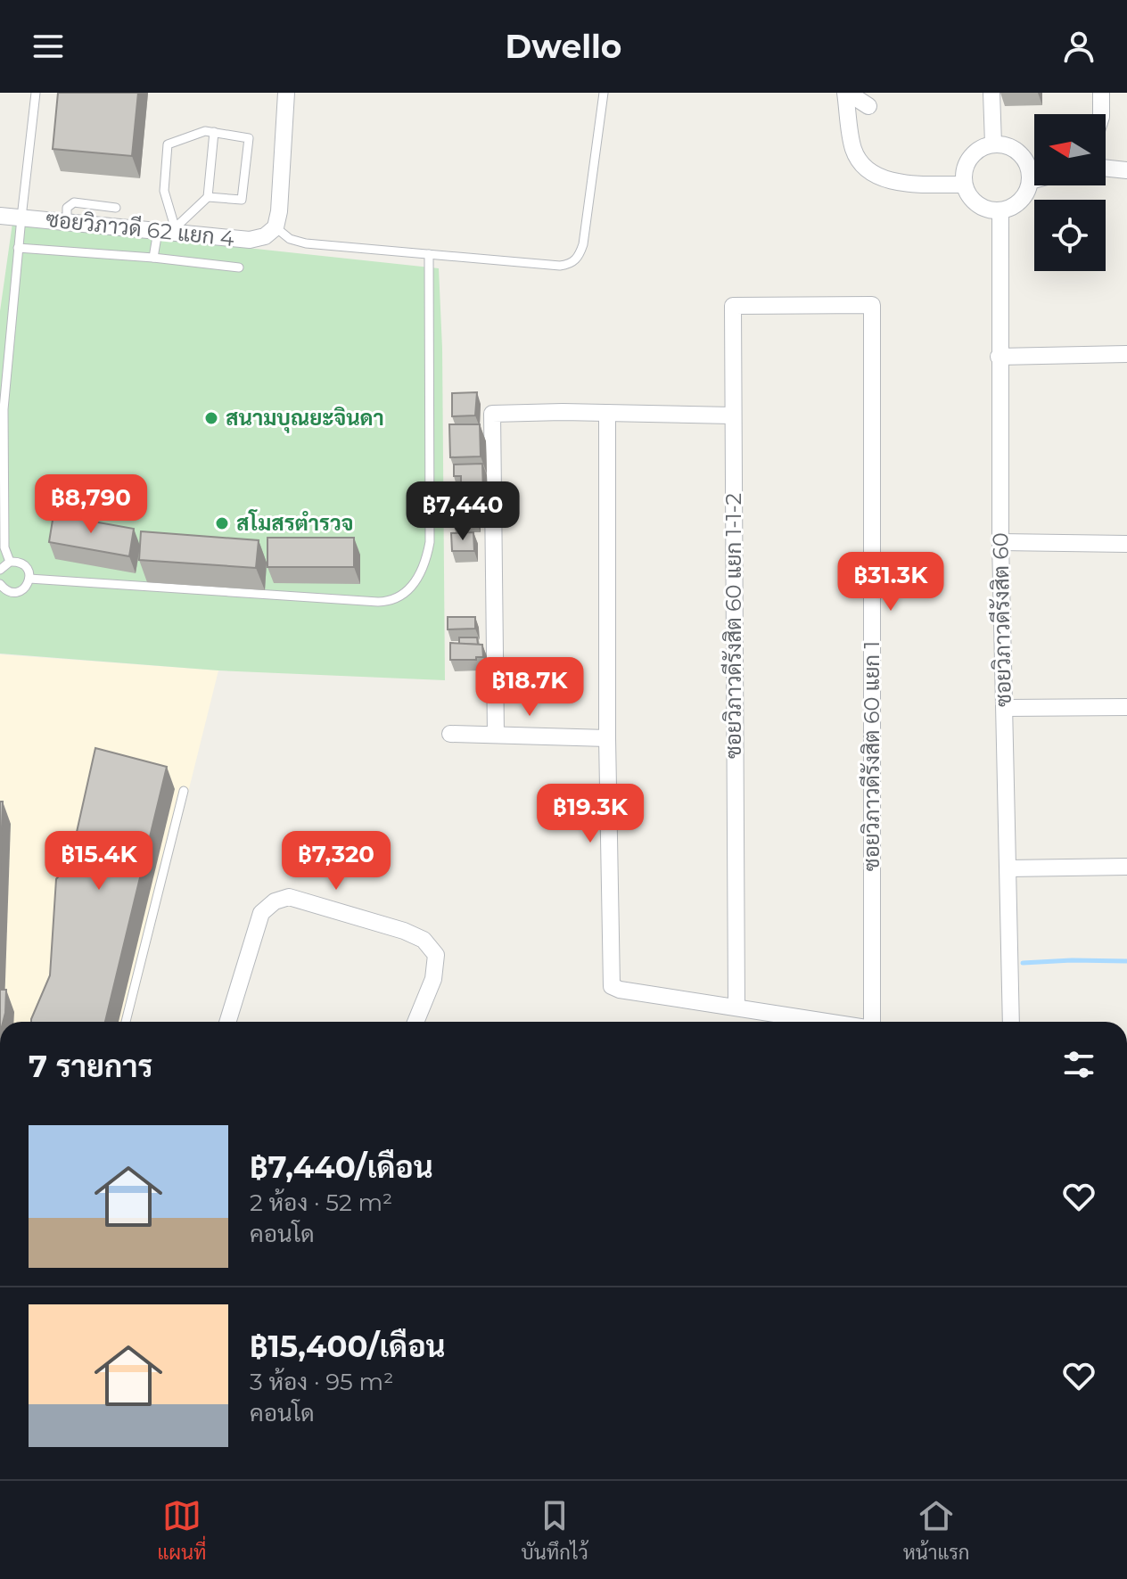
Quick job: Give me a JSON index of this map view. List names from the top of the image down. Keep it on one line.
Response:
{"streets":{"street":["ซอยวิภาวดี 62 แยก 4","ซอยวิภาวดีรังสิต 60","ซอยวิภาวดีรังสิต 60 แยก 1-1-2","ซอยวิภาวดีรังสิต 60 แยก 1"]},"crossings":[["ซอยวิภาวดีรังสิต 60 แยก 1-1-2","ซอยวิภาวดีรังสิต 60 แยก 1"]],"places":["สนามบุณยะจินดา","สโมสรตำรวจ"],"north":"left","page":{"header":"Dwello","price":["฿8,790","฿7,440","฿31.3K","฿18.7K","฿19.3K","฿15.4K","฿7,320"],"heading":"7 รายการ","list":[{"name":"฿7,440/เดือน","note":"2 ห้อง · 52 m² · คอนโด"},{"name":"฿15,400/เดือน","note":"3 ห้อง · 95 m² · คอนโด"}],"tabs":["แผนที่","บันทึกไว้","หน้าแรก"]}}
